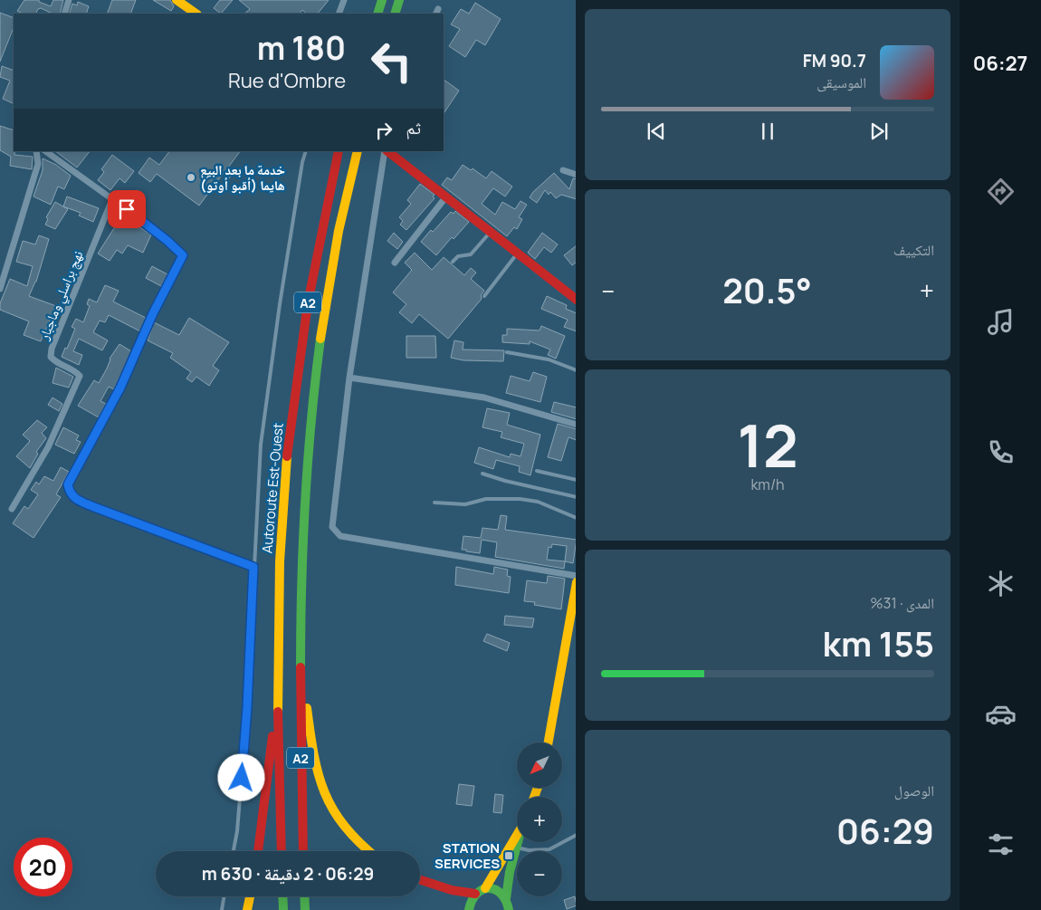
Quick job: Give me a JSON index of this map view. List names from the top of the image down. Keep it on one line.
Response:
{"streets":{"main road":["A2","Autoroute Est-Ouest"],"street":["نهج براسلي وماجبار"]},"places":{"other":["خدمة ما بعد البيع هايما (أقبو أوتو)"],"transit":["STATION SERVICES"]},"north":"bottom left","page":{"tabs":"06:27","turn":["180 m","Rue d'Ombre"],"song":["90.7 FM","الموسيقى"],"then":"ثم","tile":["التكييف",["12","km/h"],["المدى · 31%","155 km"],["الوصول","06:29"]],"heat":["−","20.5°","+"],"map_buttons":["+","−"],"limit":"20","trip":"06:29 · 2 دقيقة · 630 m"}}
